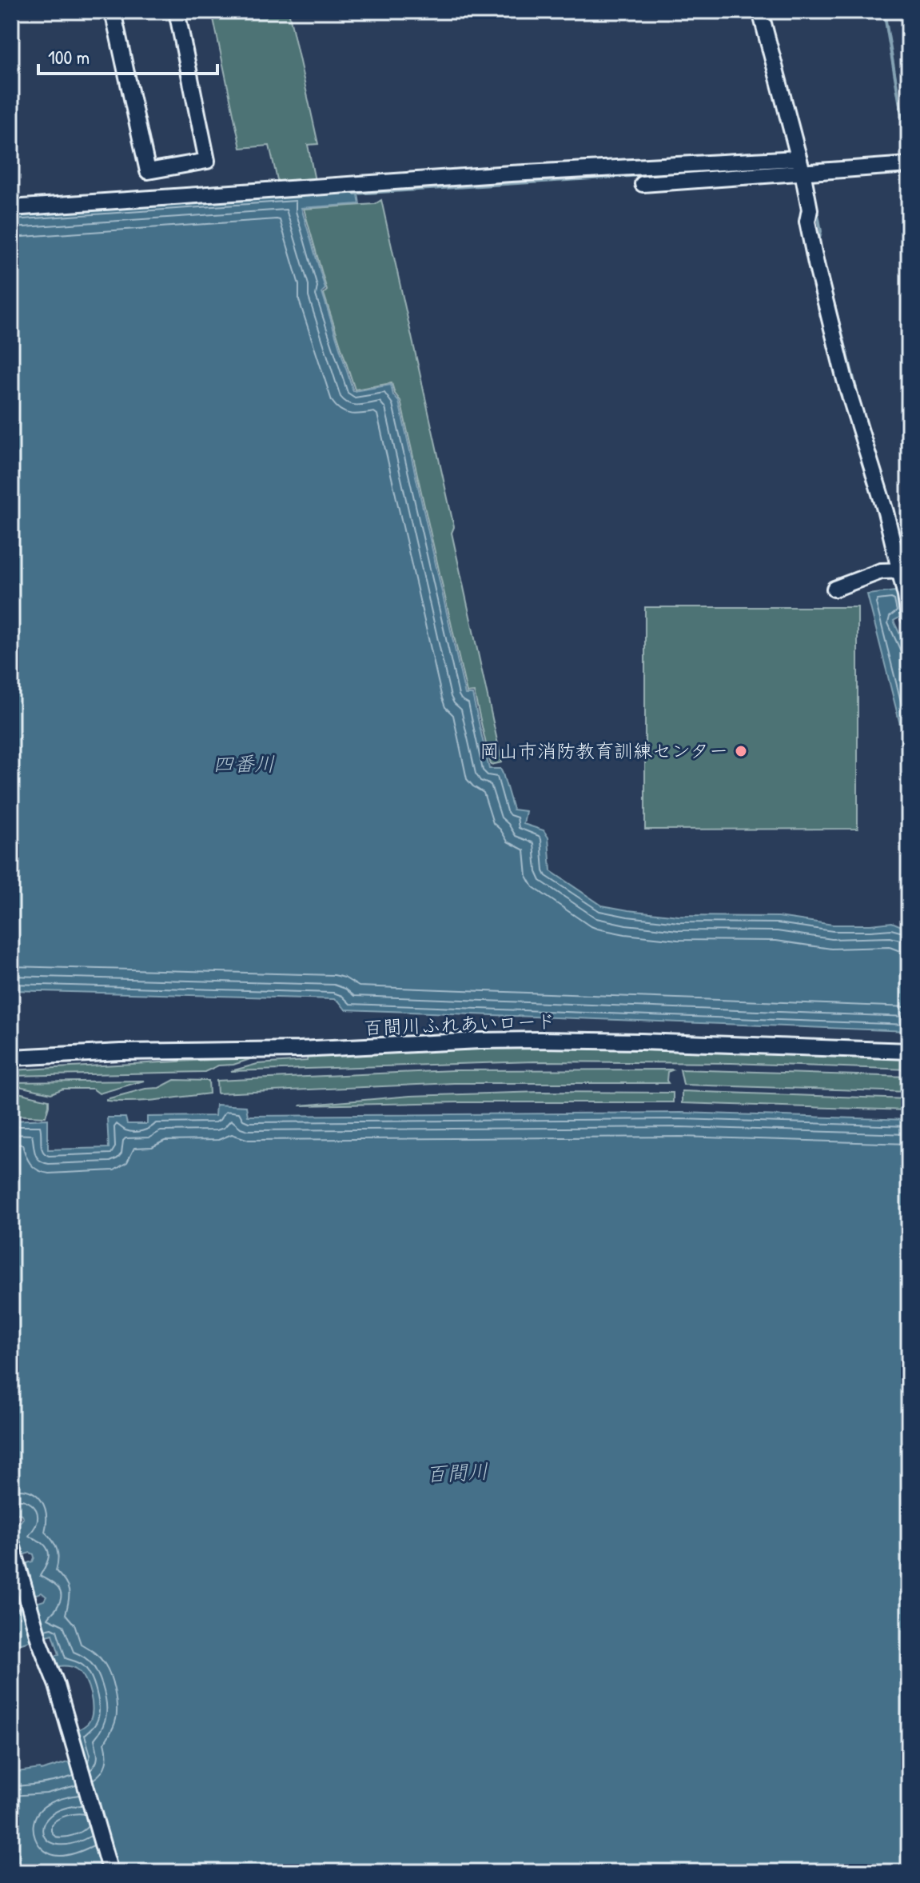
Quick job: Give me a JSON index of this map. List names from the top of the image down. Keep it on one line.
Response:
{"streets":{"street":["百間川ふれあいロード"]},"water":["四番川","百間川"],"places":["岡山市消防教育訓練センター"],"scale_bar":"100 m"}
